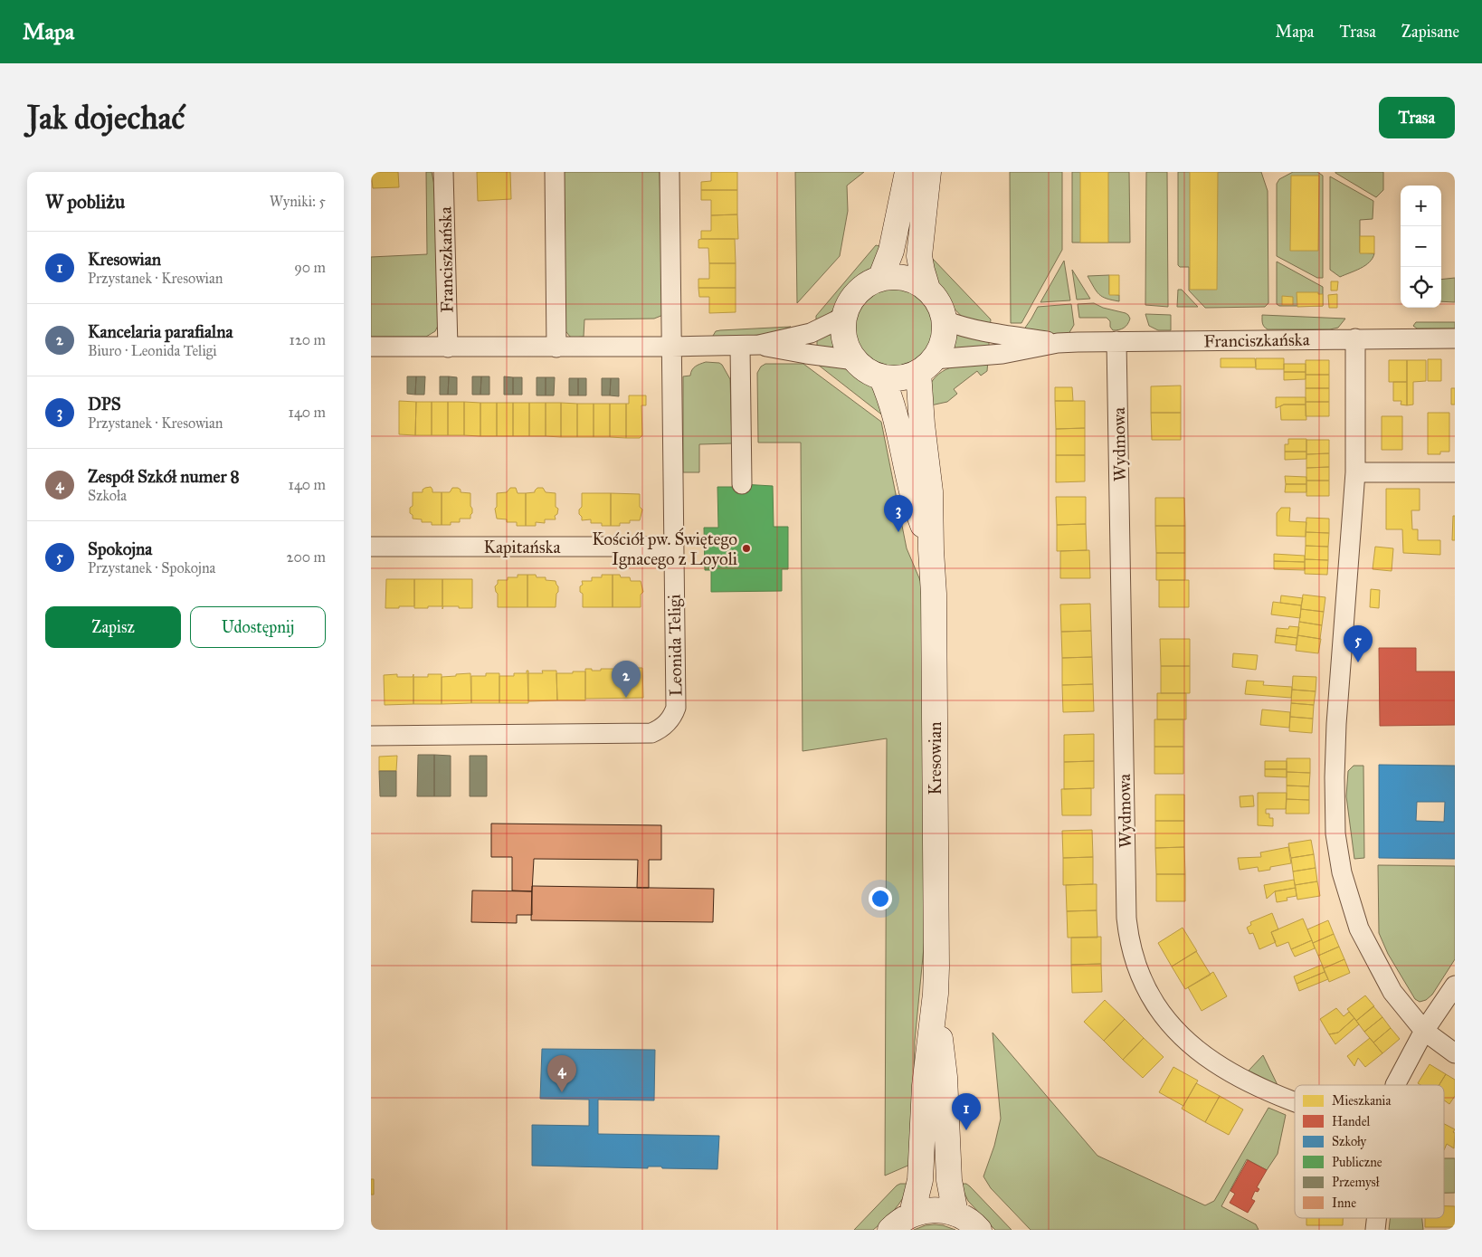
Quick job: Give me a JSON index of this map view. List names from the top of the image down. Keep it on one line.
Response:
{"streets":{"main road":["Kresowian"],"street":["Franciszkańska","Wydmowa","Kapitańska","Leonida Teligi"]},"crossings":[["Franciszkańska","Wydmowa"],["Franciszkańska","Kresowian"],["Kapitańska","Leonida Teligi"]],"places":["Kościół pw. Świętego Ignacego z Loyoli"],"legend":["Mieszkania","Handel","Szkoły","Publiczne","Przemysł","Inne"],"page":{"header":"Mapa","nav":["Mapa","Trasa","Zapisane"],"buttons":["Trasa",["Zapisz","Udostępnij"]],"title":"Jak dojechać","heading":["W pobliżu","Wyniki: 5"],"map_buttons":["+","−"],"list":[{"mark":"1","name":"Kresowian","note":"Przystanek · Kresowian","value":"90 m"},{"mark":"2","name":"Kancelaria parafialna","note":"Biuro · Leonida Teligi","value":"120 m"},{"mark":"3","name":"DPS","note":"Przystanek · Kresowian","value":"140 m"},{"mark":"4","name":"Zespół Szkół numer 8","note":"Szkoła","value":"140 m"},{"mark":"5","name":"Spokojna","note":"Przystanek · Spokojna","value":"200 m"}],"pins":["3","5","2","4","1"]}}
